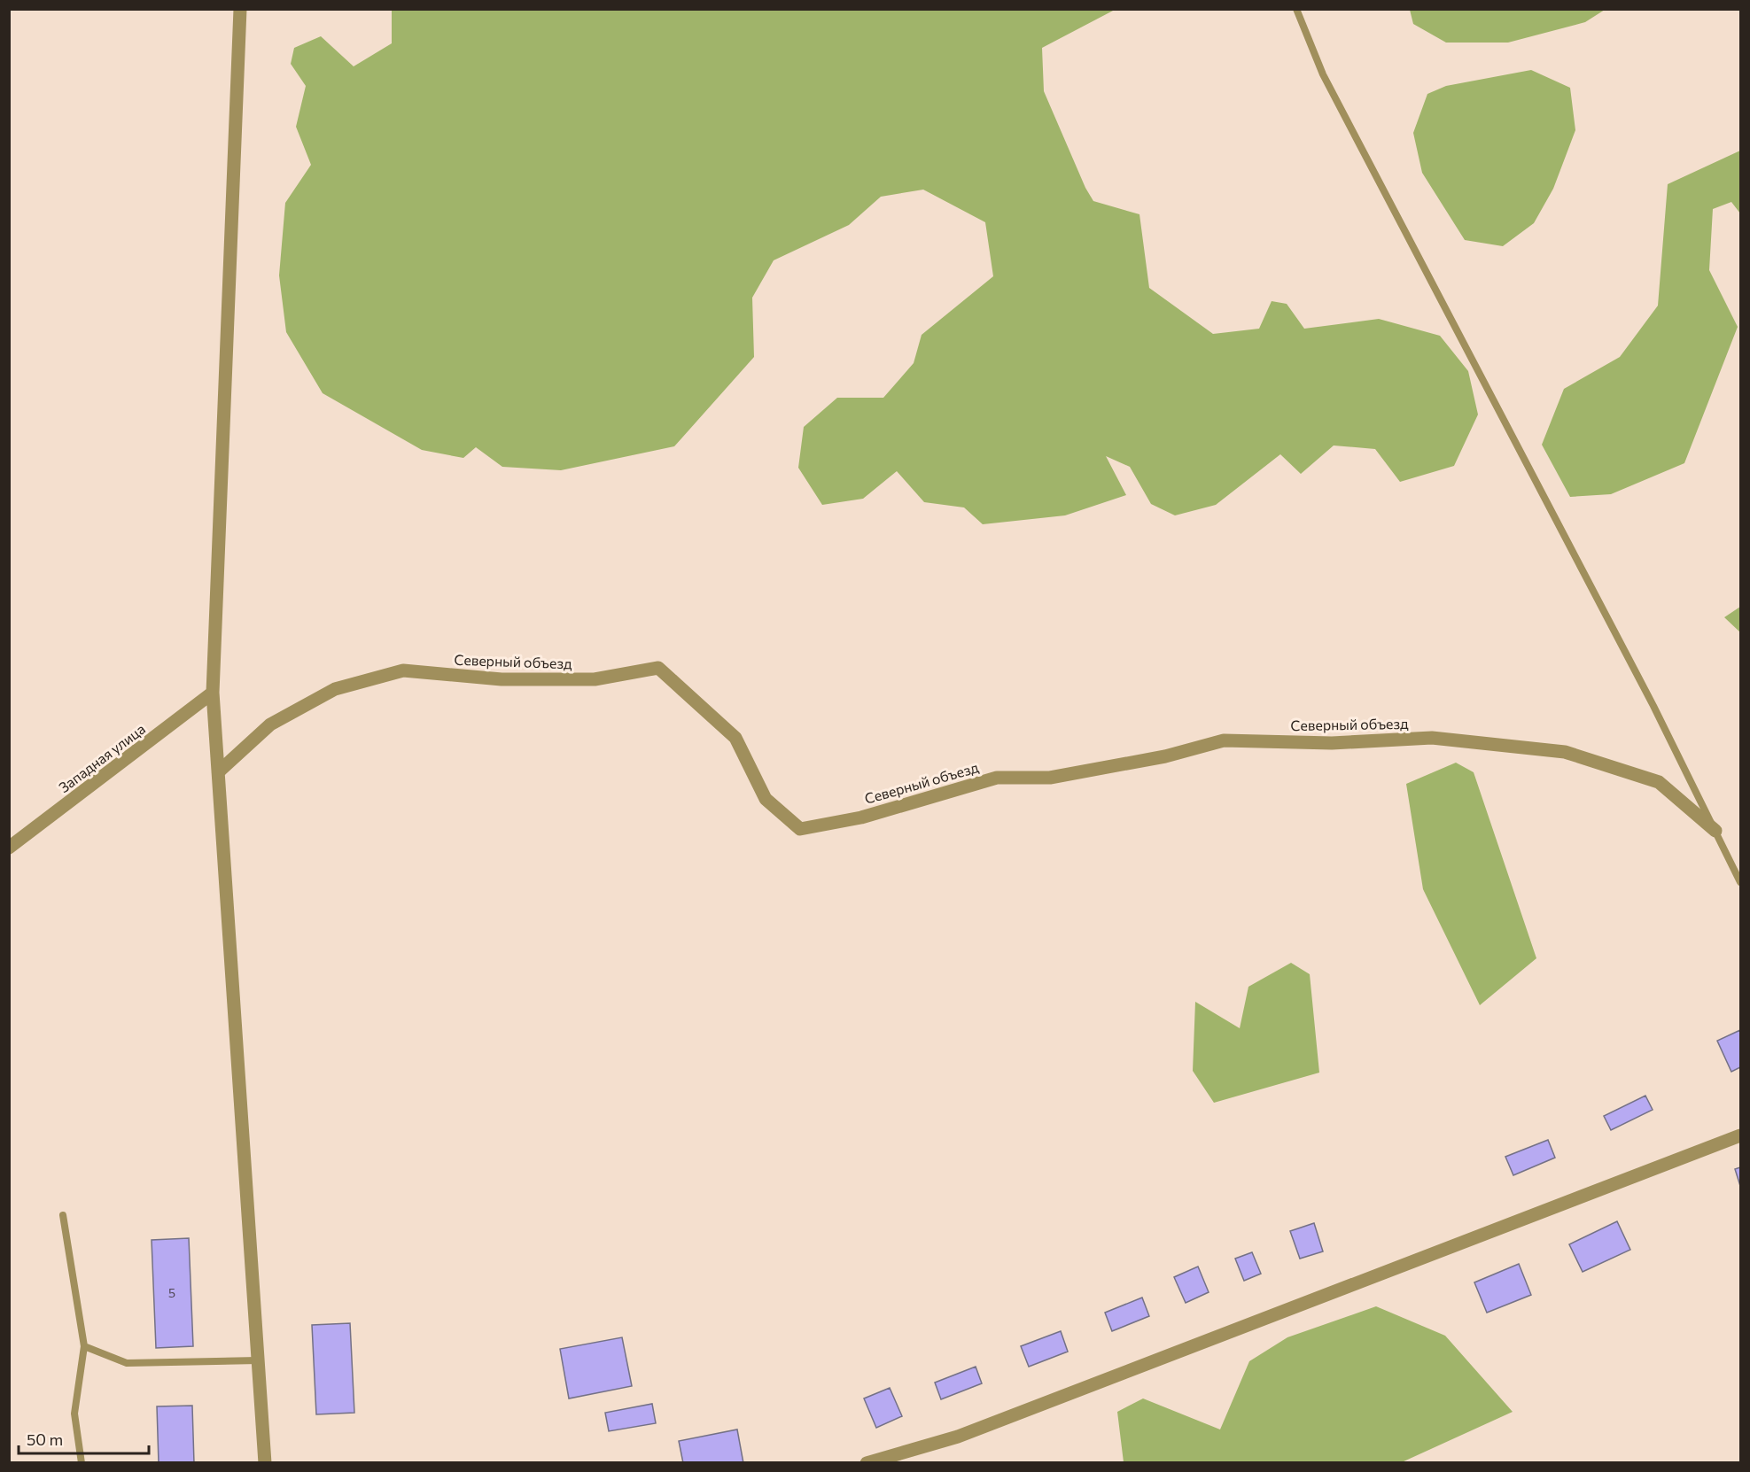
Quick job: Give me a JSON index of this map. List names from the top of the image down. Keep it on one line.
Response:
{"streets":{"street":["Северный объезд","Западная улица"]},"house_numbers":["5"],"scale_bar":"50 m"}
